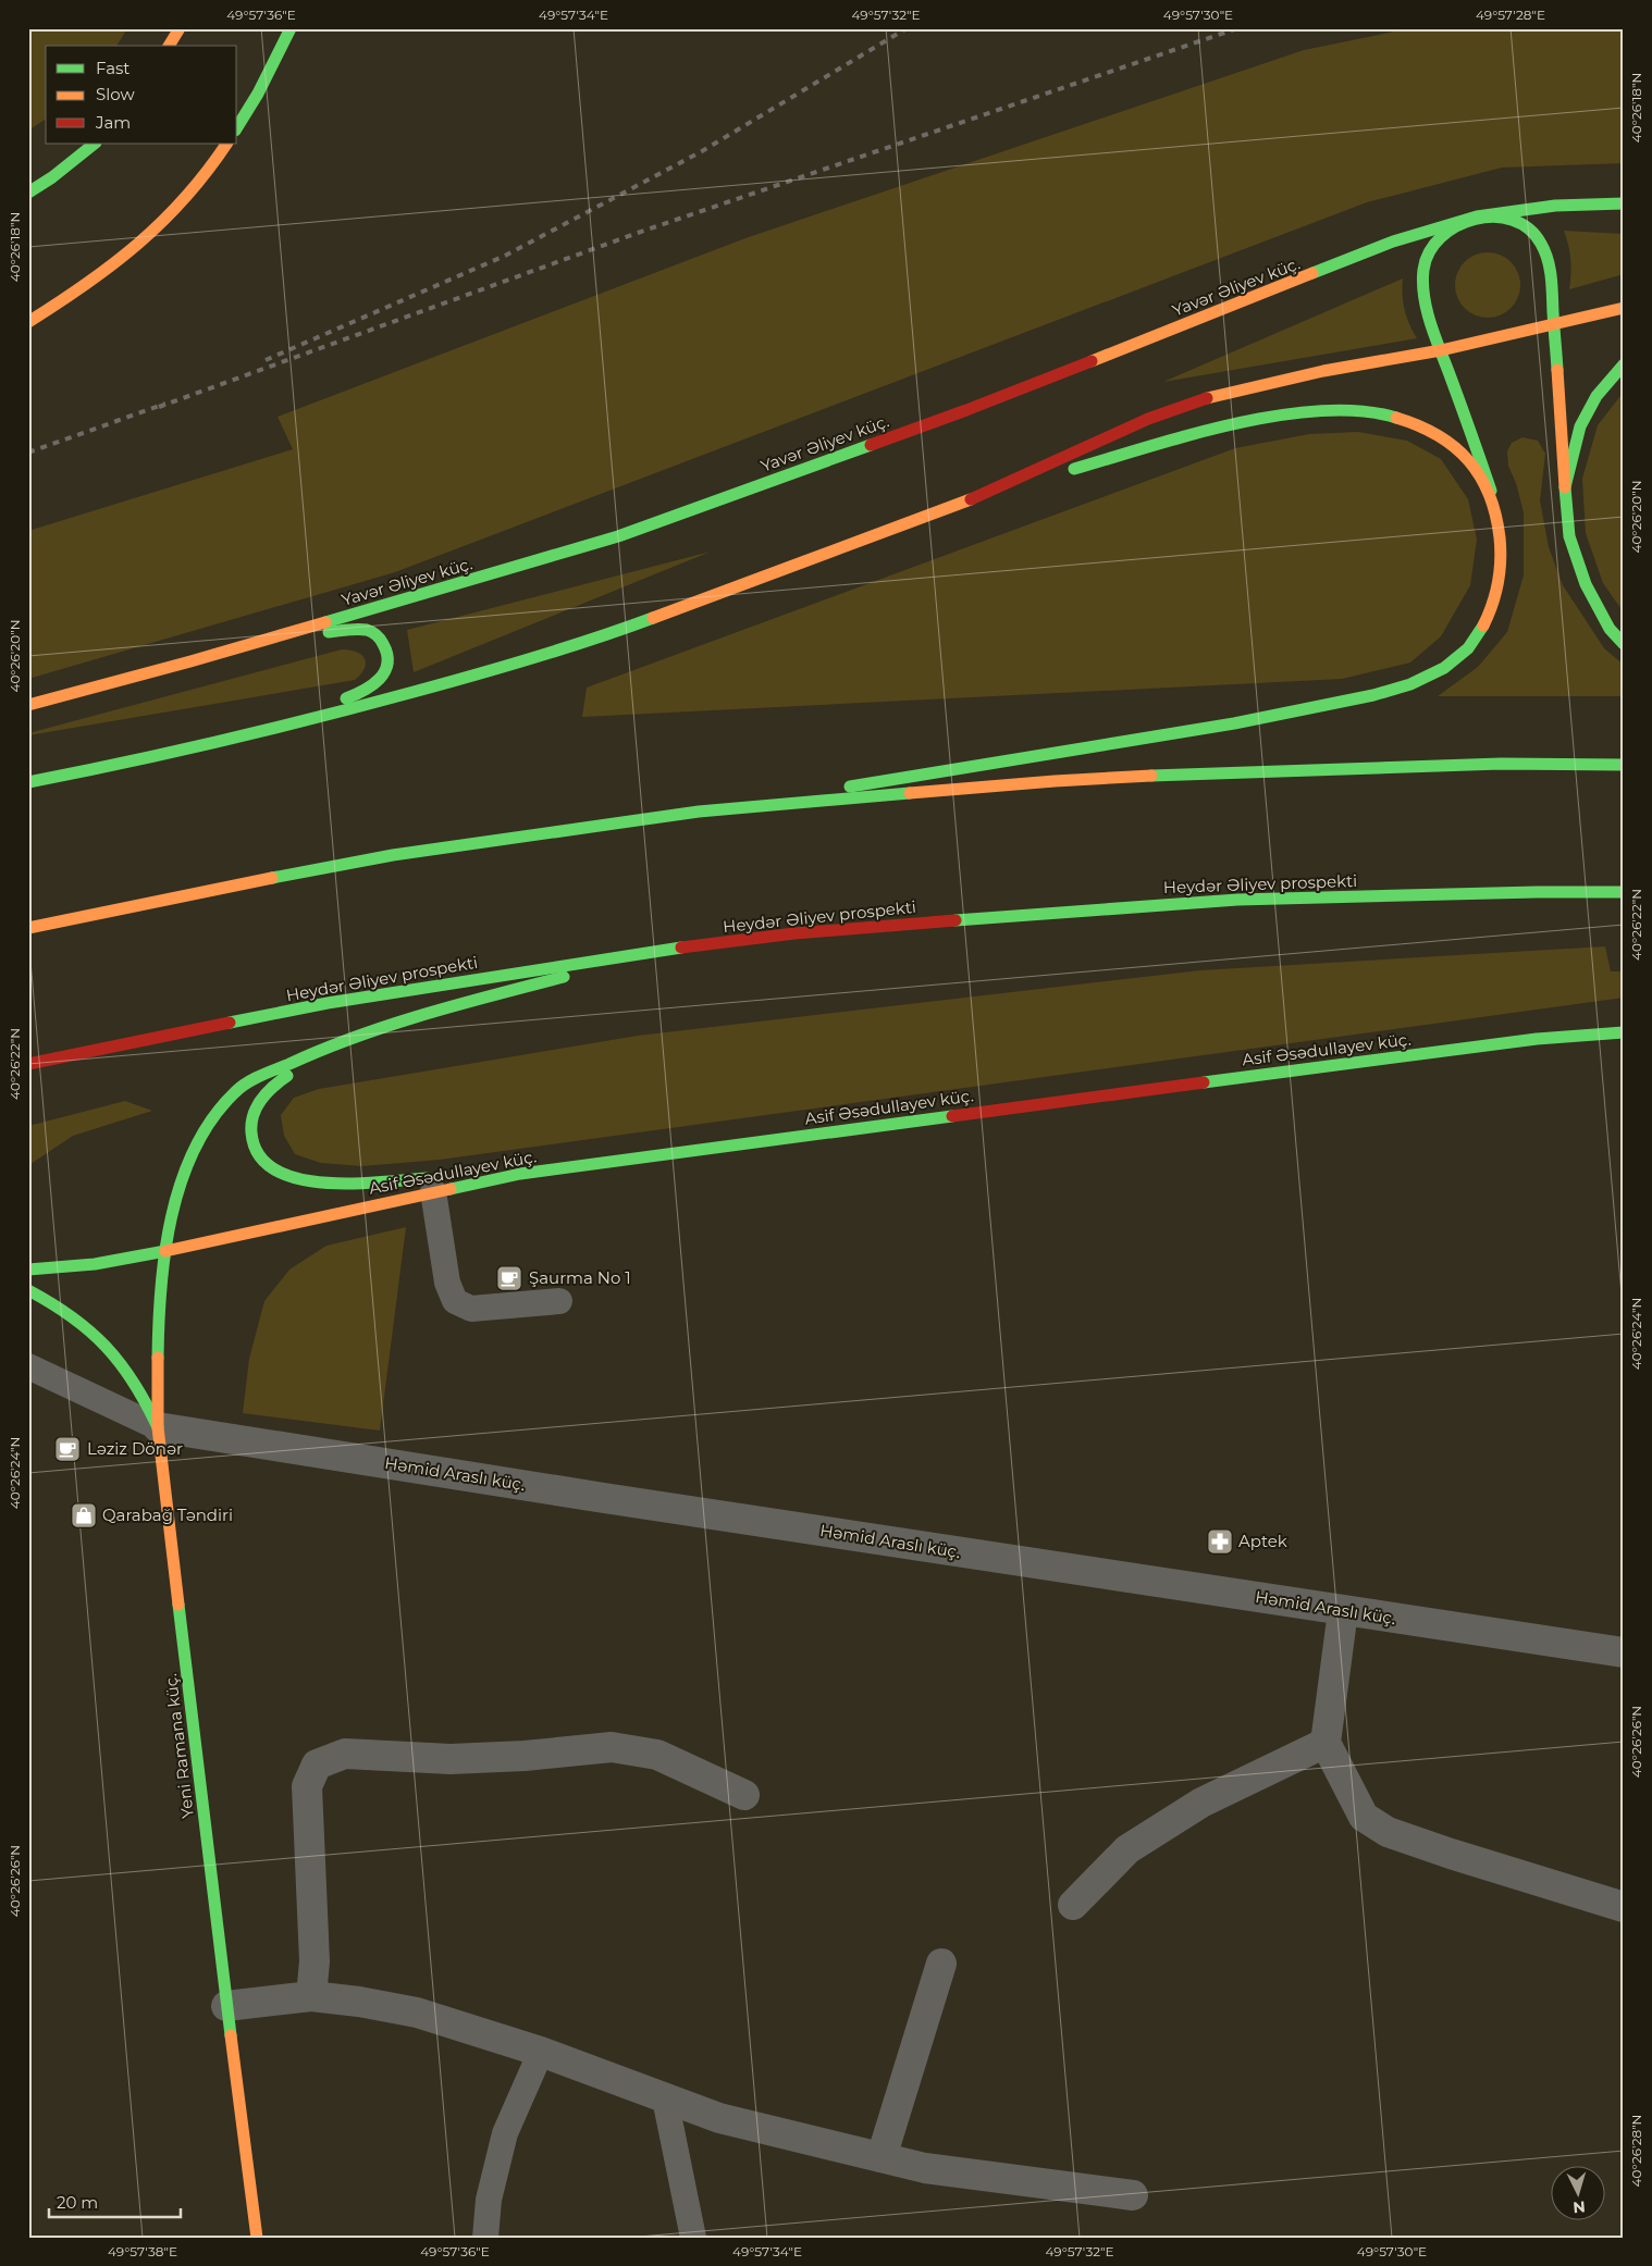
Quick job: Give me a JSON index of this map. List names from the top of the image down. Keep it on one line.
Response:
{"streets":{"main road":["Yavər Əliyev küç.","Heydər Əliyev prospekti","Asif Əsədullayev küç.","Yeni Ramana küç."],"street":["Həmid Araslı küç."]},"crossings":[["Asif Əsədullayev küç.","Yeni Ramana küç."],["Həmid Araslı küç.","Yeni Ramana küç."]],"places":{"cafe":["Şaurma No 1","Ləziz Dönər"],"shop":["Qarabağ Təndiri"],"pharmacy":["Aptek"]},"legend":["Fast","Slow","Jam"],"scale_bar":"20 m","north":"bottom","coordinates":["49°57'36\"E","49°57'34\"E","49°57'32\"E","49°57'30\"E","49°57'28\"E","40°26'18\"N","40°26'20\"N","40°26'22\"N","40°26'24\"N","40°26'26\"N","40°26'28\"N","49°57'38\"E"]}
